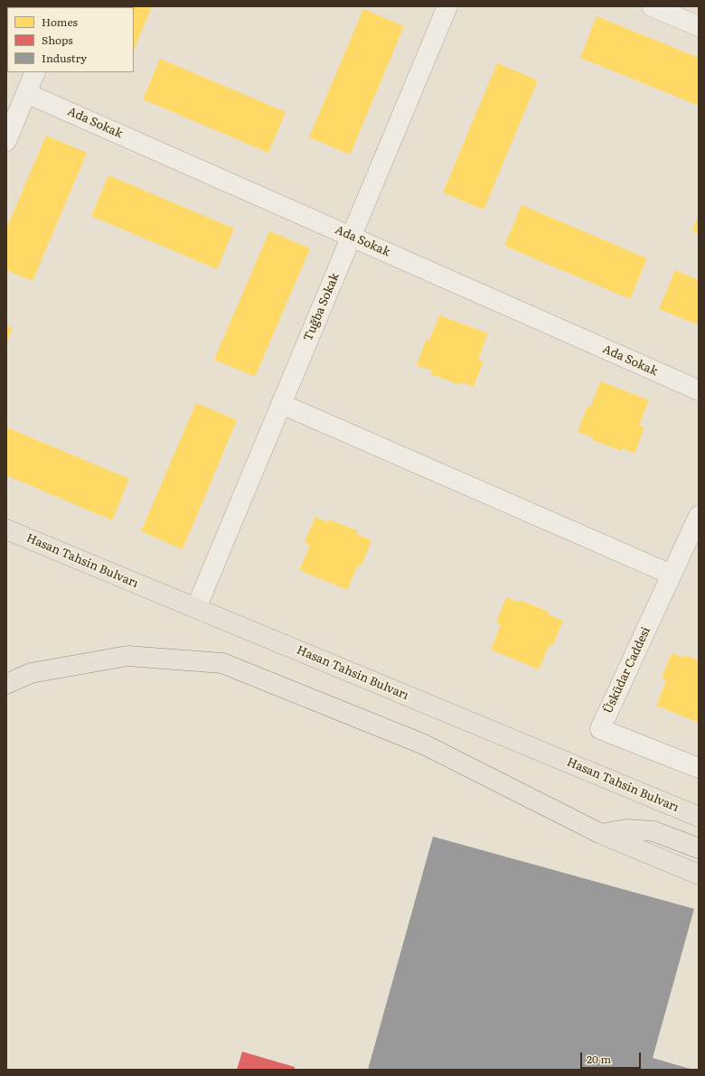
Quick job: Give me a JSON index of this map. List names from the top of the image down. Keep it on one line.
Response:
{"streets":{"main road":["Hasan Tahsin Bulvarı"],"street":["Ada Sokak","Tuğba Sokak","Üsküdar Caddesi"]},"crossings":[["Ada Sokak","Tuğba Sokak"],["Tuğba Sokak","Hasan Tahsin Bulvarı"]],"legend":["Homes","Shops","Industry"],"scale_bar":"20 m"}
